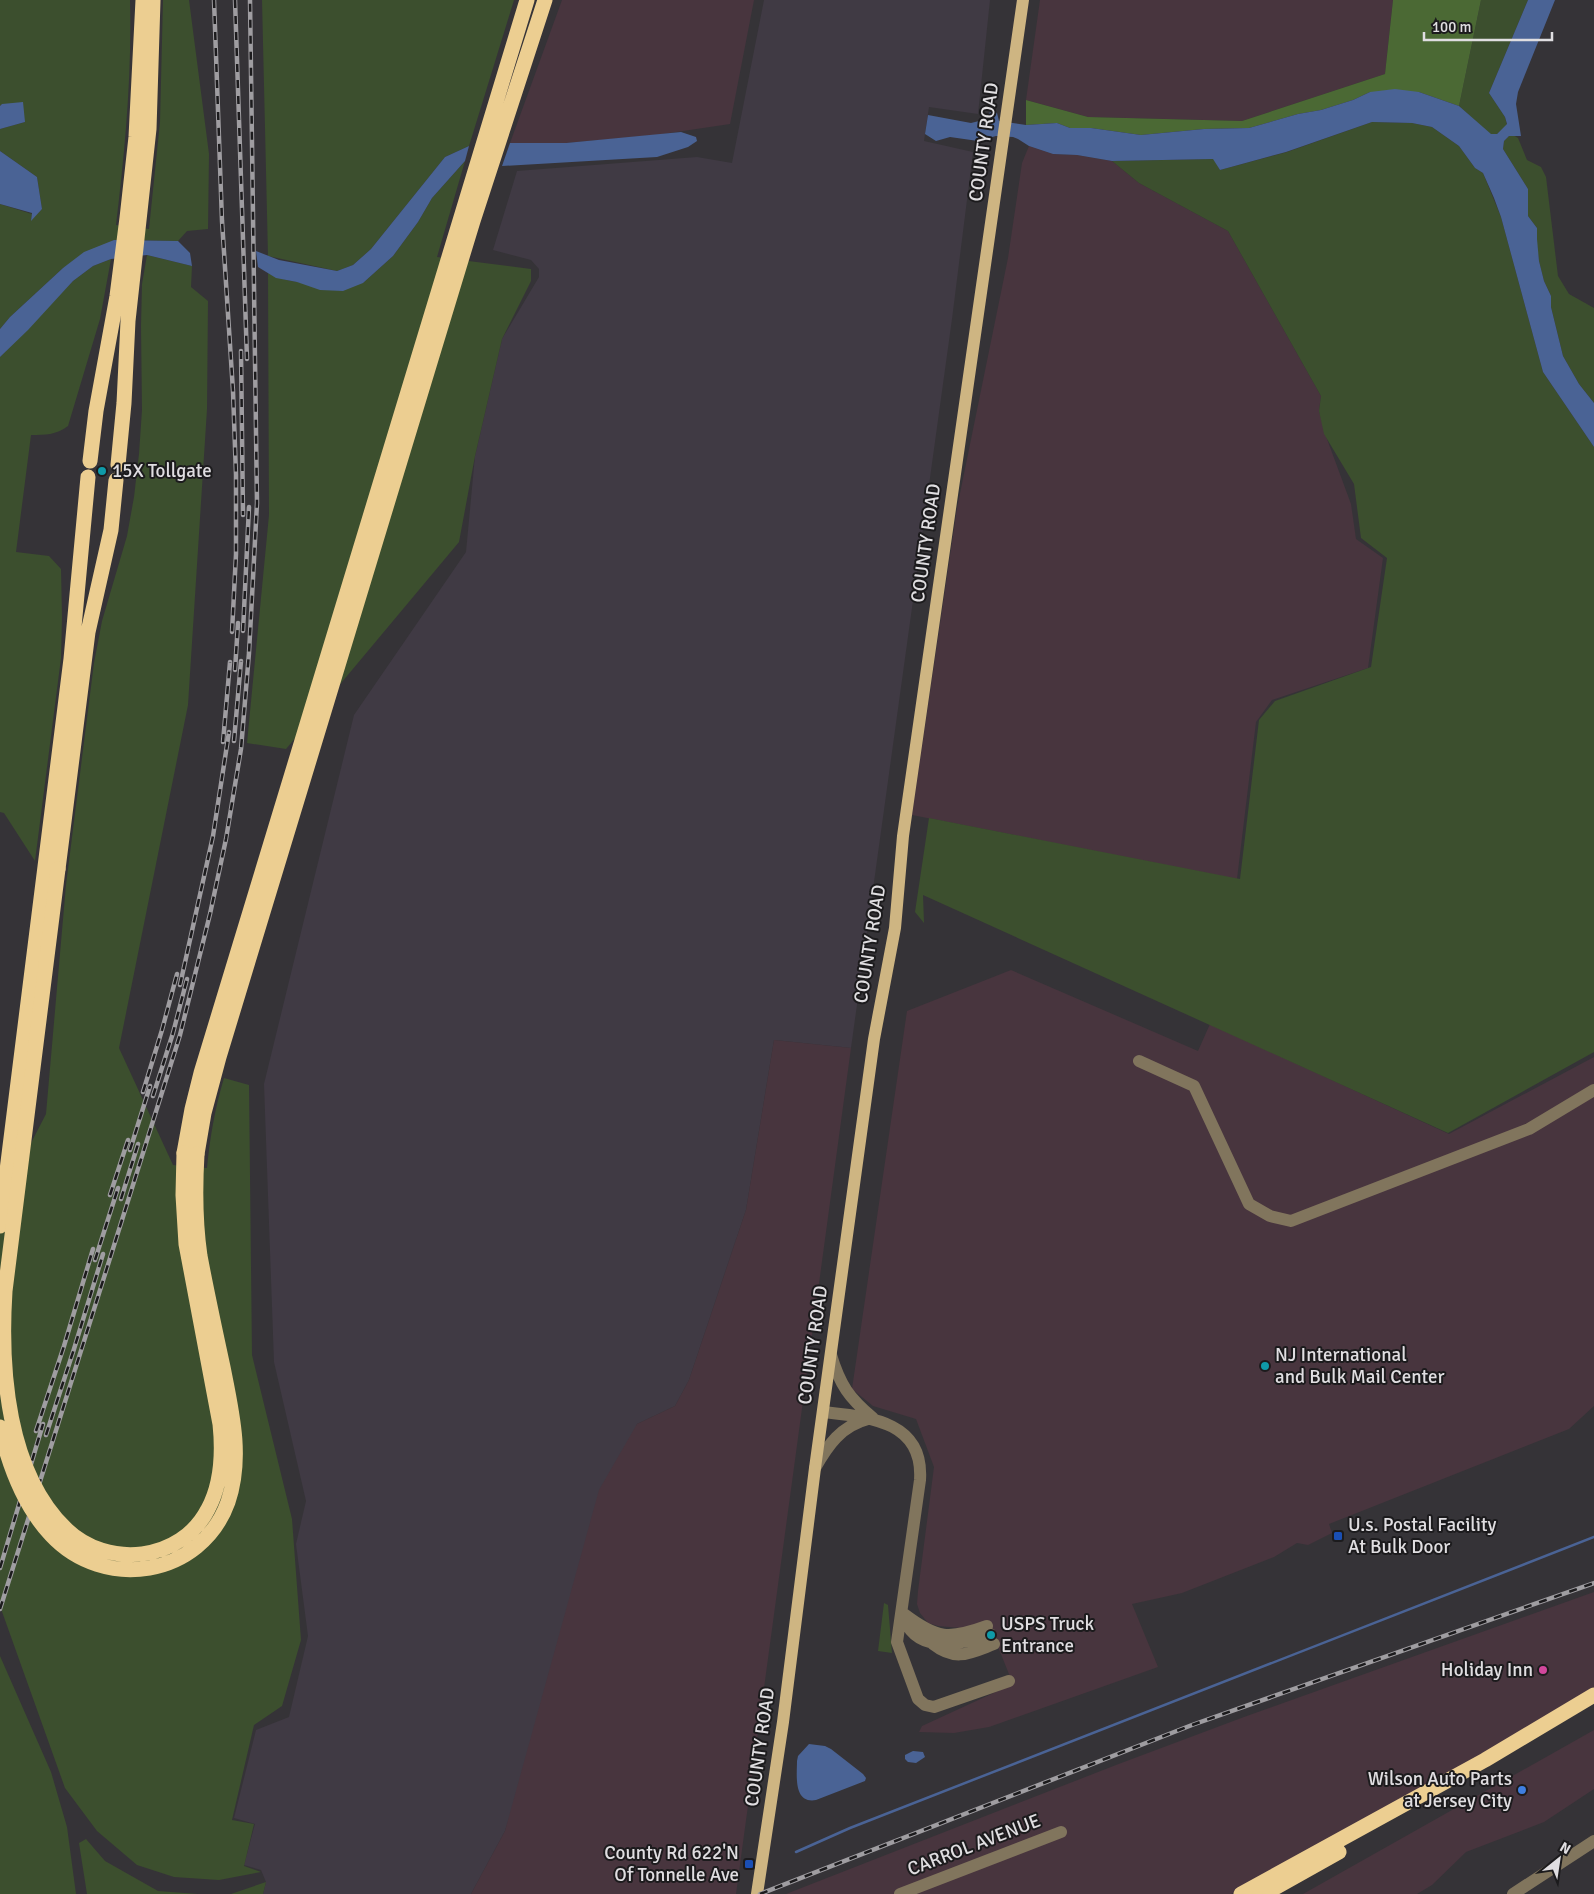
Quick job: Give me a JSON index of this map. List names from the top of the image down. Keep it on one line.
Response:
{"streets":{"main road":["COUNTY ROAD"],"street":["CARROL AVENUE"]},"places":{"other":["15X Tollgate","NJ International and Bulk Mail Center","USPS Truck Entrance","Holiday Inn","Wilson Auto Parts at Jersey City"],"transit":["U.s. Postal Facility At Bulk Door","County Rd 622'N Of Tonnelle Ave"]},"scale_bar":"100 m","north":"top right"}
